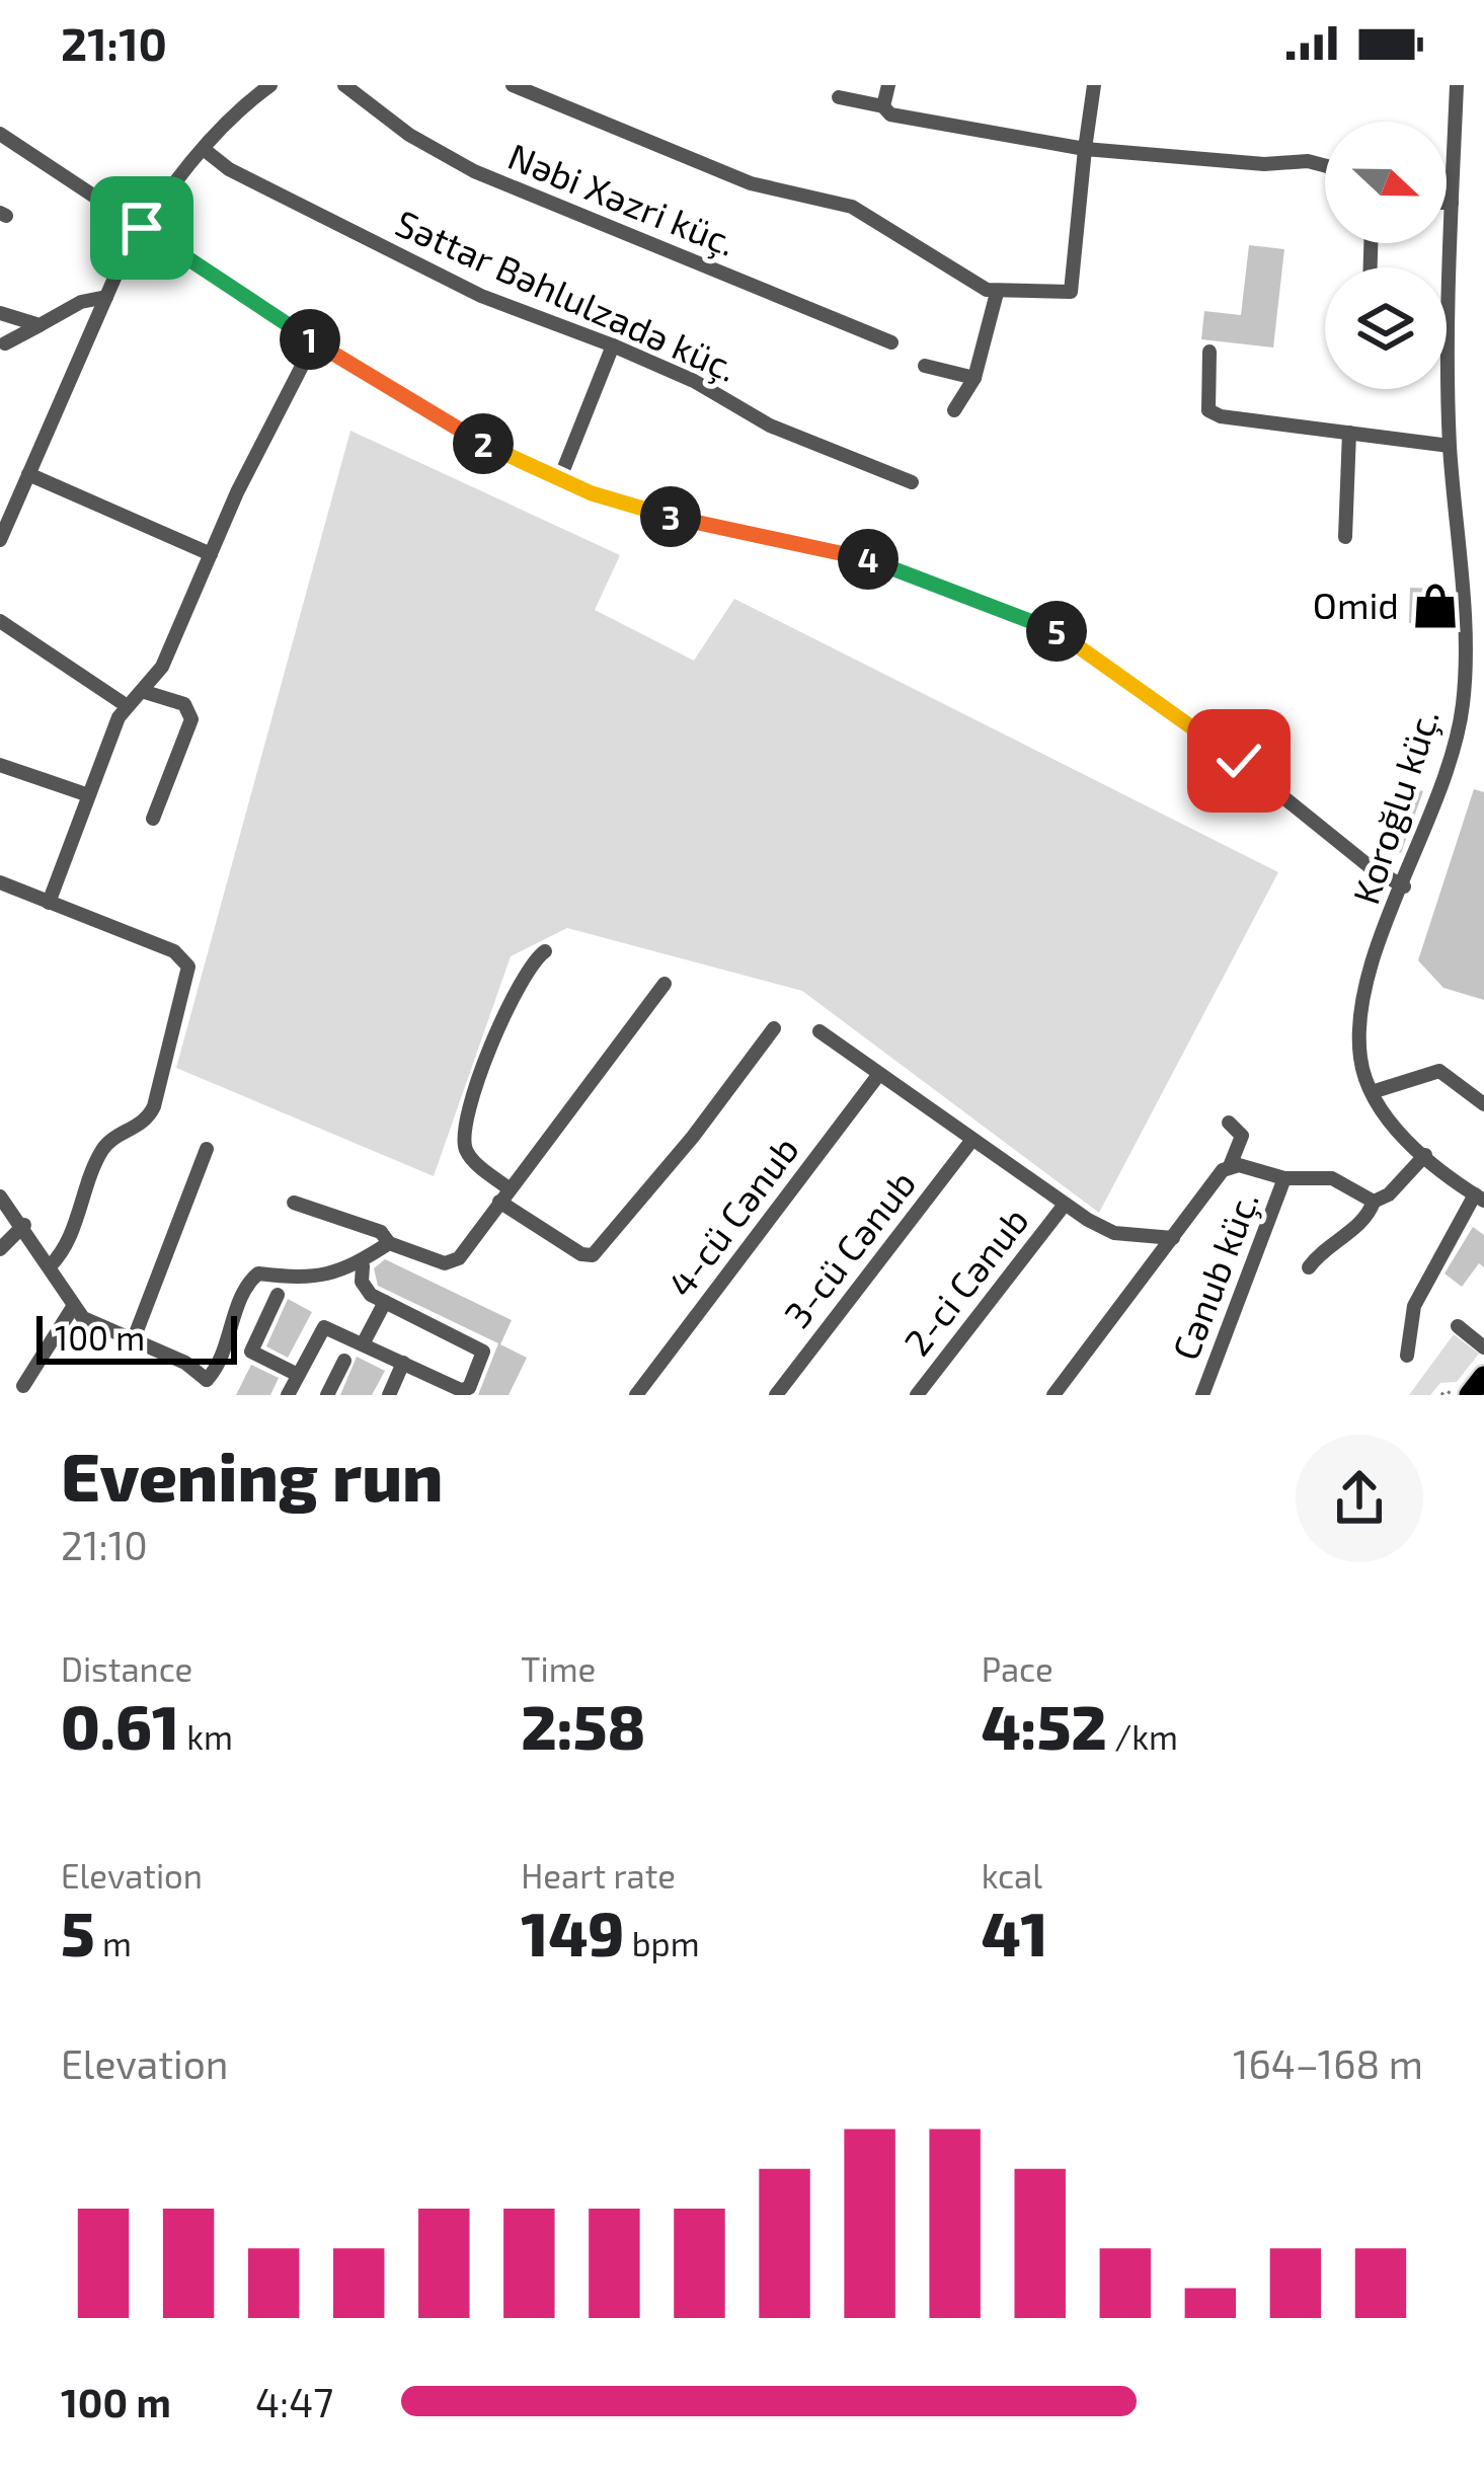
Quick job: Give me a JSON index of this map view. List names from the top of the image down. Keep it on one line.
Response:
{"streets":{"street":["Nəbi Xəzri küç.","Səttar Bəhlulzadə küç.","Koroğlu küç.","4-cü Cənub","3-cü Cənub","Cənub küç.","2-ci Cənub"]},"places":{"shop":["Omid"]},"scale_bar":"100 m","north":"right","page":{"status":"21:10","pins":["1","2","3","4","5"],"scale":"100 m","heading":["Evening run","21:10"],"stats":[["Distance","0.61 km"],["Time","2:58"],["Pace","4:52 /km"],["Elevation","5 m"],["Heart rate","149 bpm"],["kcal","41"]],"chart":["Elevation","164–168 m"],"list":[{"name":"100 m","note":"4:47"}]}}
